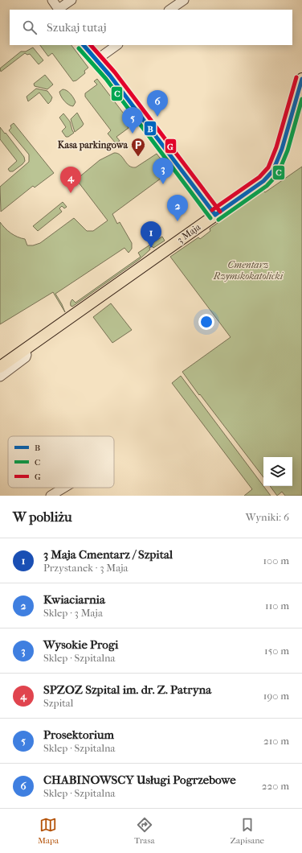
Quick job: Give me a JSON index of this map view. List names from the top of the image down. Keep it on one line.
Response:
{"streets":{"main road":["3 Maja"]},"parks":["Cmentarz Rzymskokatolicki"],"places":{"parking":["Kasa parkingowa"]},"lines":["transit line B","transit line G","transit line C"],"legend":["B","C","G"],"page":{"search":"Szukaj tutaj","pins":["6","5","3","4","2","1"],"heading":["W pobliżu","Wyniki: 6"],"list":[{"mark":"1","name":"3 Maja Cmentarz / Szpital","note":"Przystanek · 3 Maja","value":"100 m"},{"mark":"2","name":"Kwiaciarnia","note":"Sklep · 3 Maja","value":"110 m"},{"mark":"3","name":"Wysokie Progi","note":"Sklep · Szpitalna","value":"150 m"},{"mark":"4","name":"SPZOZ Szpital im. dr. Z. Patryna","note":"Szpital","value":"190 m"},{"mark":"5","name":"Prosektorium","note":"Sklep · Szpitalna","value":"210 m"},{"mark":"6","name":"CHABINOWSCY Usługi Pogrzebowe","note":"Sklep · Szpitalna","value":"220 m"}],"nav":["Mapa","Trasa","Zapisane"]}}
